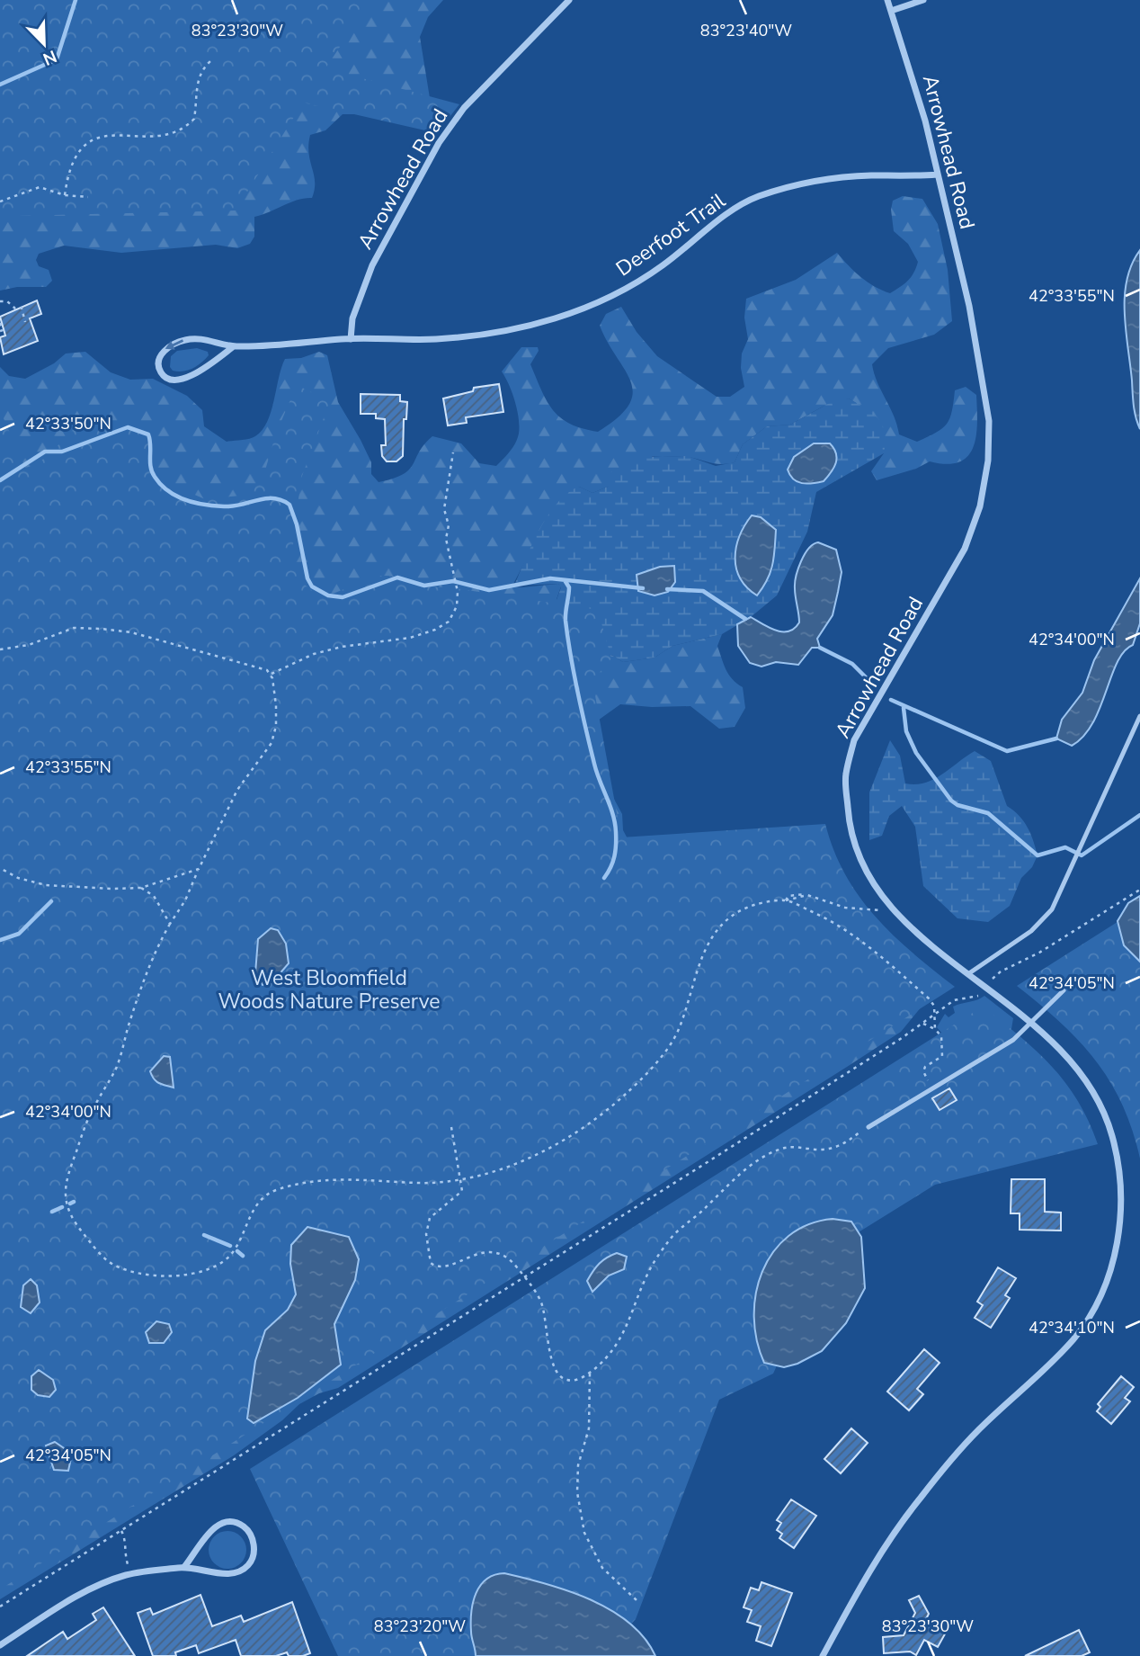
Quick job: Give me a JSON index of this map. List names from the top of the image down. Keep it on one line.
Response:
{"streets":{"street":["Arrowhead Road","Deerfoot Trail"]},"crossings":[["Arrowhead Road","Deerfoot Trail"]],"parks":["West Bloomfield Woods Nature Preserve"],"north":"bottom right","coordinates":["83°23'30\"W","83°23'40\"W","42°33'55\"N","42°33'50\"N","42°34'00\"N","42°34'05\"N","42°34'10\"N","83°23'20\"W"]}
